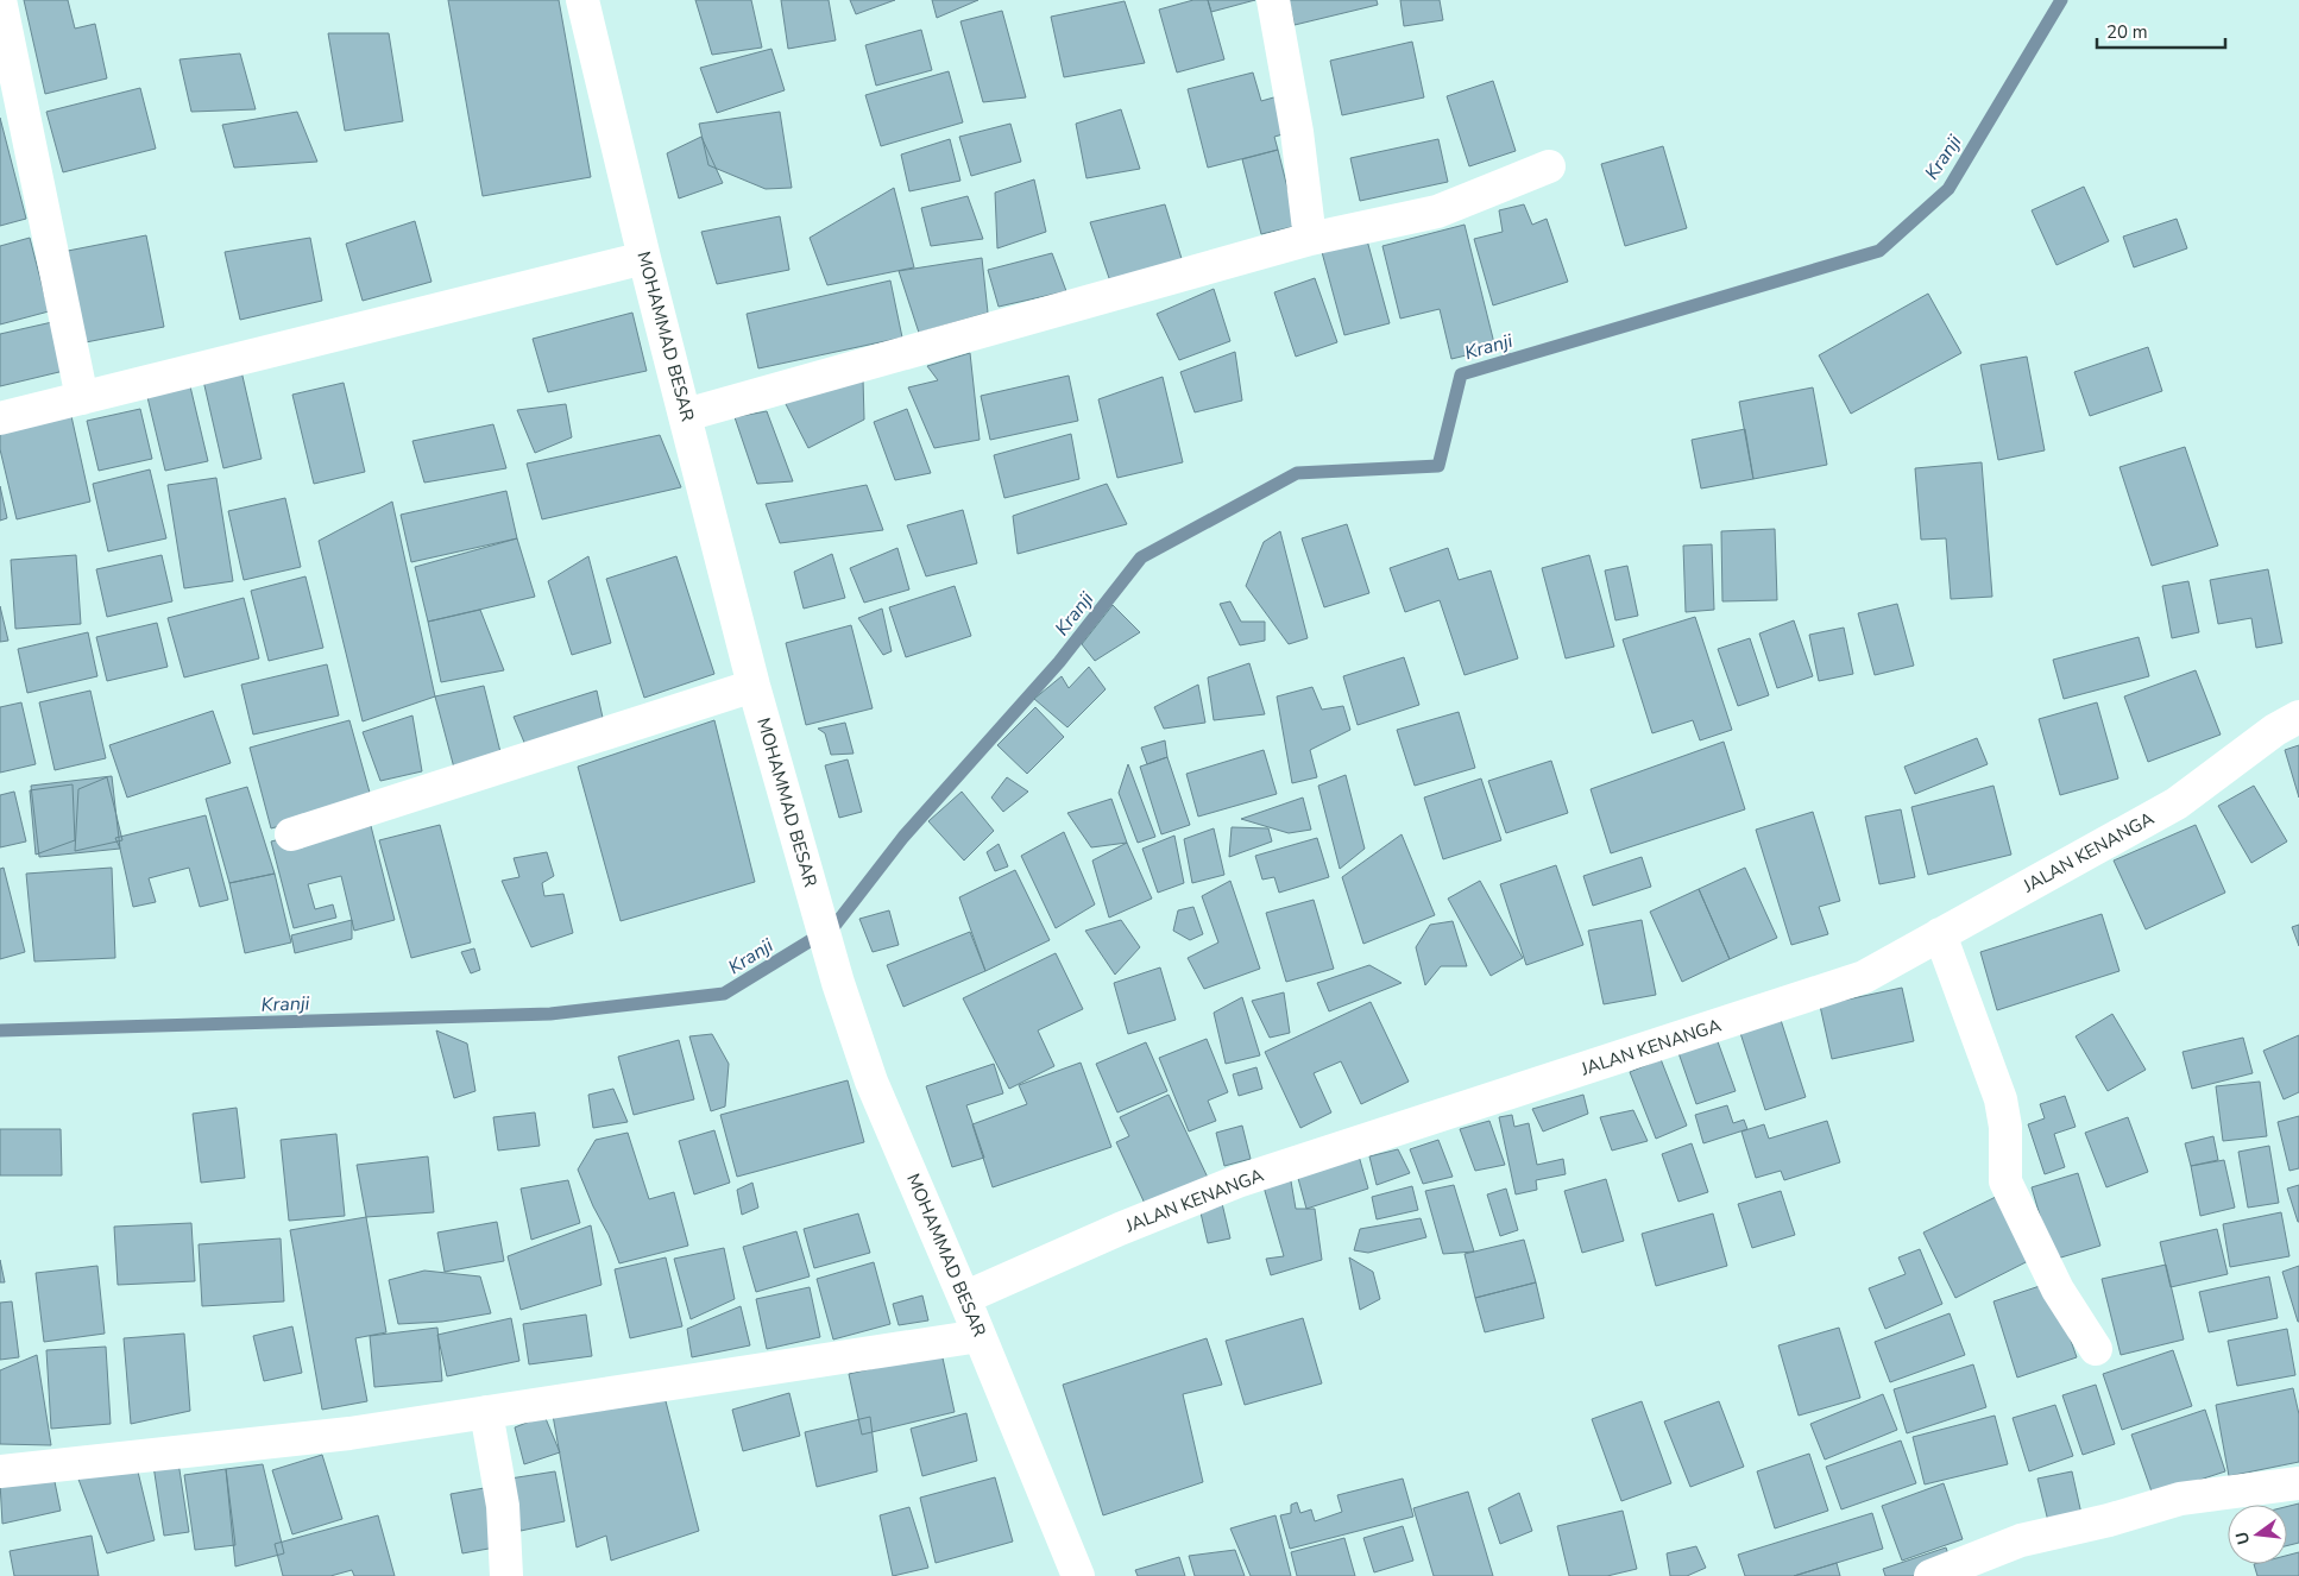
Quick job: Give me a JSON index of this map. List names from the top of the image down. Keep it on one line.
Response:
{"streets":{"street":["MOHAMMAD BESAR","JALAN KENANGA"]},"crossings":[["MOHAMMAD BESAR","JALAN KENANGA"]],"water":["Kranji"],"scale_bar":"20 m","north":"left"}
